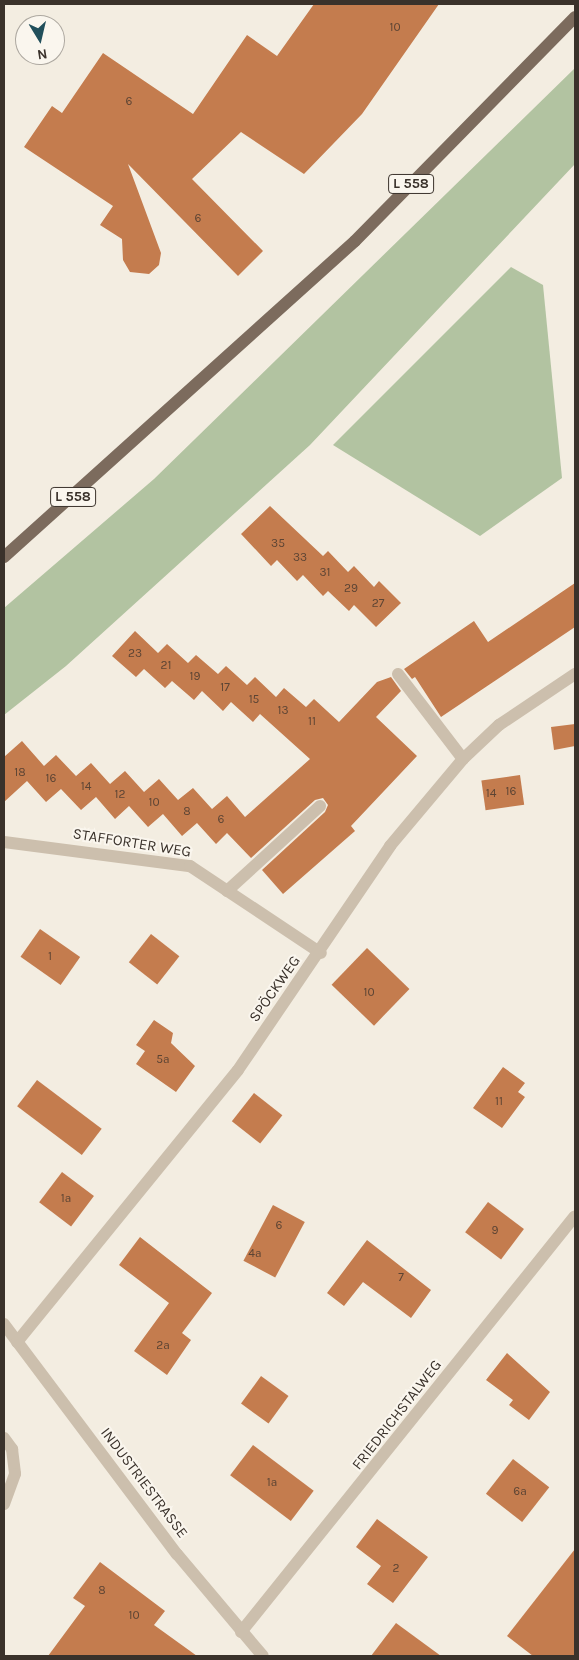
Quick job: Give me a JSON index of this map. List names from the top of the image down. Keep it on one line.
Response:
{"streets":{"main road":["L 558"],"street":["STAFFORTER WEG","SPÖCKWEG","FRIEDRICHSTALWEG","INDUSTRIESTRASSE"]},"crossings":[["STAFFORTER WEG","SPÖCKWEG"],["SPÖCKWEG","INDUSTRIESTRASSE"],["FRIEDRICHSTALWEG","INDUSTRIESTRASSE"]],"house_numbers":["10","6","6","35","33","31","29","27","23","21","19","17","15","13","11","18","16","14","16","14","12","10","8","6","1","10","5a","11","1a","6","9","4a","7","2a","1a","6a","2","8","10"],"north":"bottom"}
